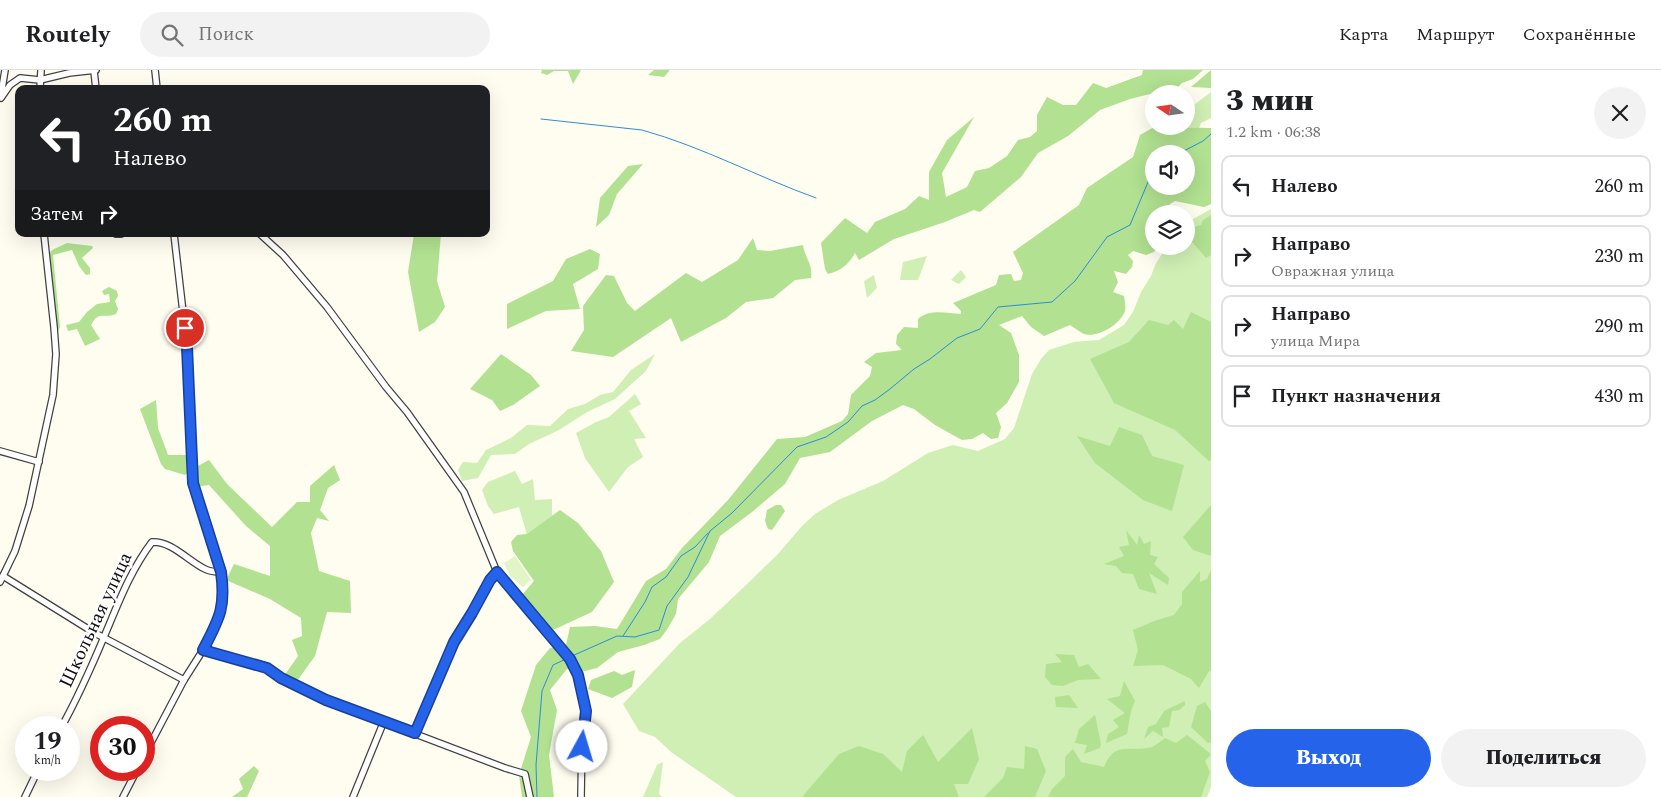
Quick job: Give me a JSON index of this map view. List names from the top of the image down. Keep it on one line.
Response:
{"streets":{"street":["Школьная улица"]},"north":"left","page":{"header":"Routely","search":"Поиск","nav":["Карта","Маршрут","Сохранённые"],"heading":["3 мин","1.2 km · 06:38"],"turn":["260 m","Налево"],"list":[{"name":"Налево","value":"260 m"},{"name":"Направо","note":"Овражная улица","value":"230 m"},{"name":"Направо","note":"улица Мира","value":"290 m"},{"name":"Пункт назначения","value":"430 m"}],"then":"Затем","speed":"19 km/h","limit":"30","buttons":["Выход","Поделиться"]}}
